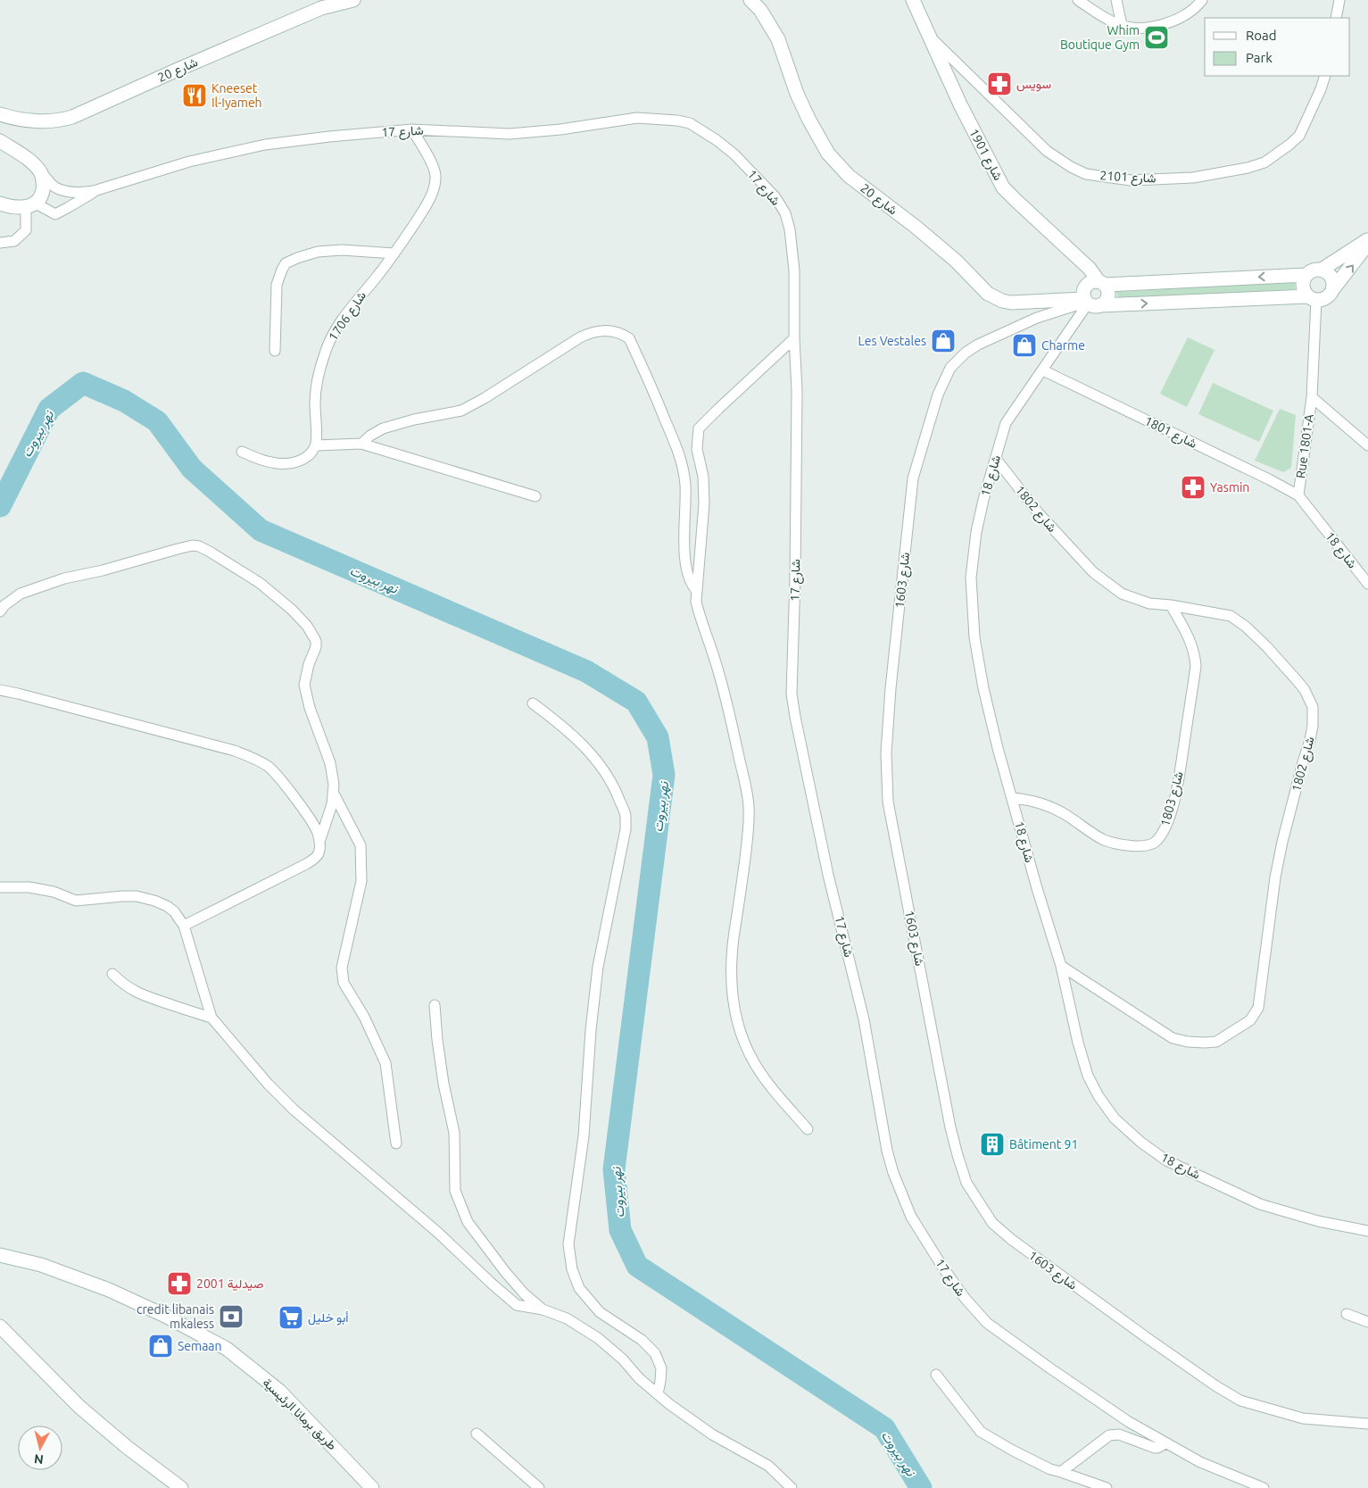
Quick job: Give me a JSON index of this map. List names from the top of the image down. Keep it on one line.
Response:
{"streets":{"street":["شارع 20","شارع 17","شارع 1901","شارع 2101","شارع 1706","شارع 1801","Rue 1801-A","شارع 18","شارع 1802","شارع 1603","شارع 1803","طريق برمانا الرئيسية"]},"crossings":[["شارع 20","شارع 1901"],["شارع 20","Rue 1801-A"],["شارع 20","شارع 18"],["شارع 20","شارع 1603"],["شارع 17","شارع 1706"],["شارع 1901","شارع 2101"],["شارع 1901","شارع 18"],["شارع 1901","شارع 1603"],["شارع 1801","Rue 1801-A"],["شارع 1801","شارع 18"],["Rue 1801-A","شارع 18"],["شارع 18","شارع 1802"],["شارع 18","شارع 1603"],["شارع 18","شارع 1803"],["شارع 1802","شارع 1803"]],"water":["نهر بيروت"],"places":{"sports":["Whim Boutique Gym"],"pharmacy":["سويس","Yasmin","صيدلية 2001"],"restaurant":["Kneeset Il-Iyameh"],"shop":["Les Vestales","Charme","Semaan"],"building":["Bâtiment 91"],"bank":["credit libanais mkaless"],"supermarket":["أبو خليل"]},"legend":["Road","Park"],"north":"bottom"}
